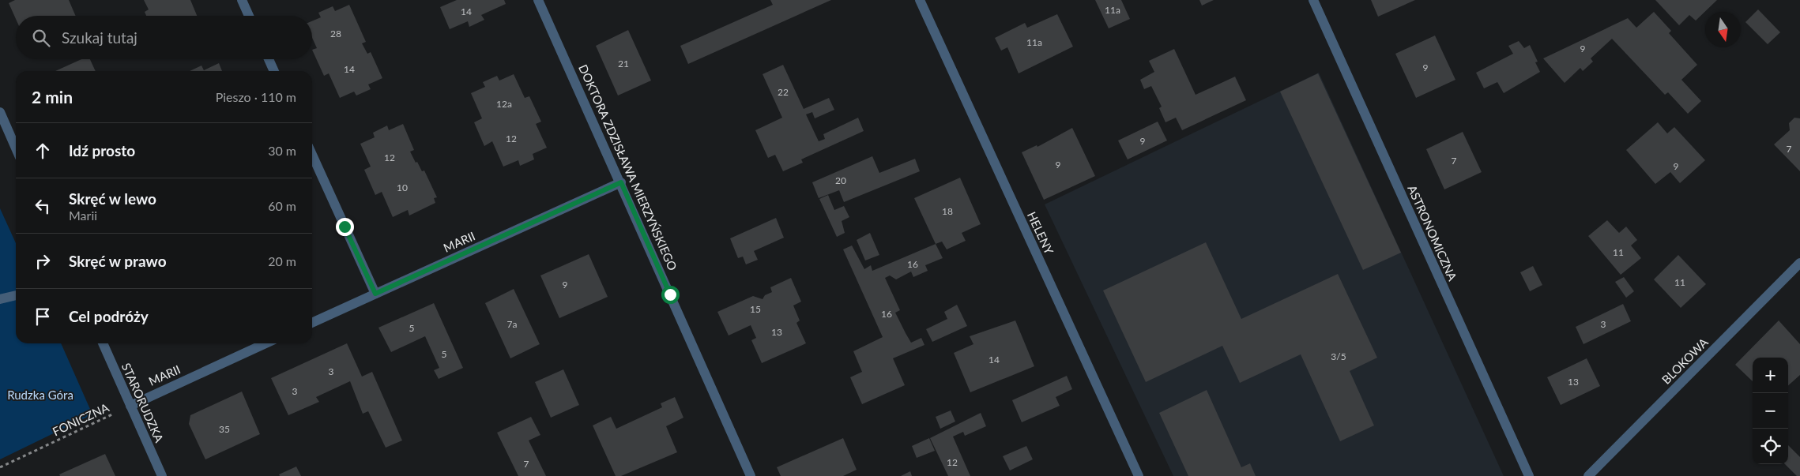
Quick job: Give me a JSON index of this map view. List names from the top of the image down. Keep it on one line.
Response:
{"streets":{"street":["DOKTORA ZDZISŁAWA MIERZYŃSKIEGO","HELENY","ASTRONOMICZNA","MARII","BLOKOWA","STARORUDZKA"],"path":["FONICZNA"]},"crossings":[["DOKTORA ZDZISŁAWA MIERZYŃSKIEGO","MARII"],["MARII","STARORUDZKA"],["MARII","FONICZNA"],["STARORUDZKA","FONICZNA"]],"parks":["Rudzka Góra"],"house_numbers":["11a","14","28","11a","9","21","9","14","22","12a","12","9","7","12","7","9","9","20","10","18","11","16","11","9","15","16","7a","3","5","13","5","3/5","14","3","13","3","35","12","7"],"north":"bottom","page":{"search":"Szukaj tutaj","heading":["2 min","Pieszo · 110 m"],"list":[["Idź prosto","30 m"],["Skręć w lewo","Marii","60 m"],["Skręć w prawo","20 m"],"Cel podróży"],"map_buttons":["+","−"]}}
